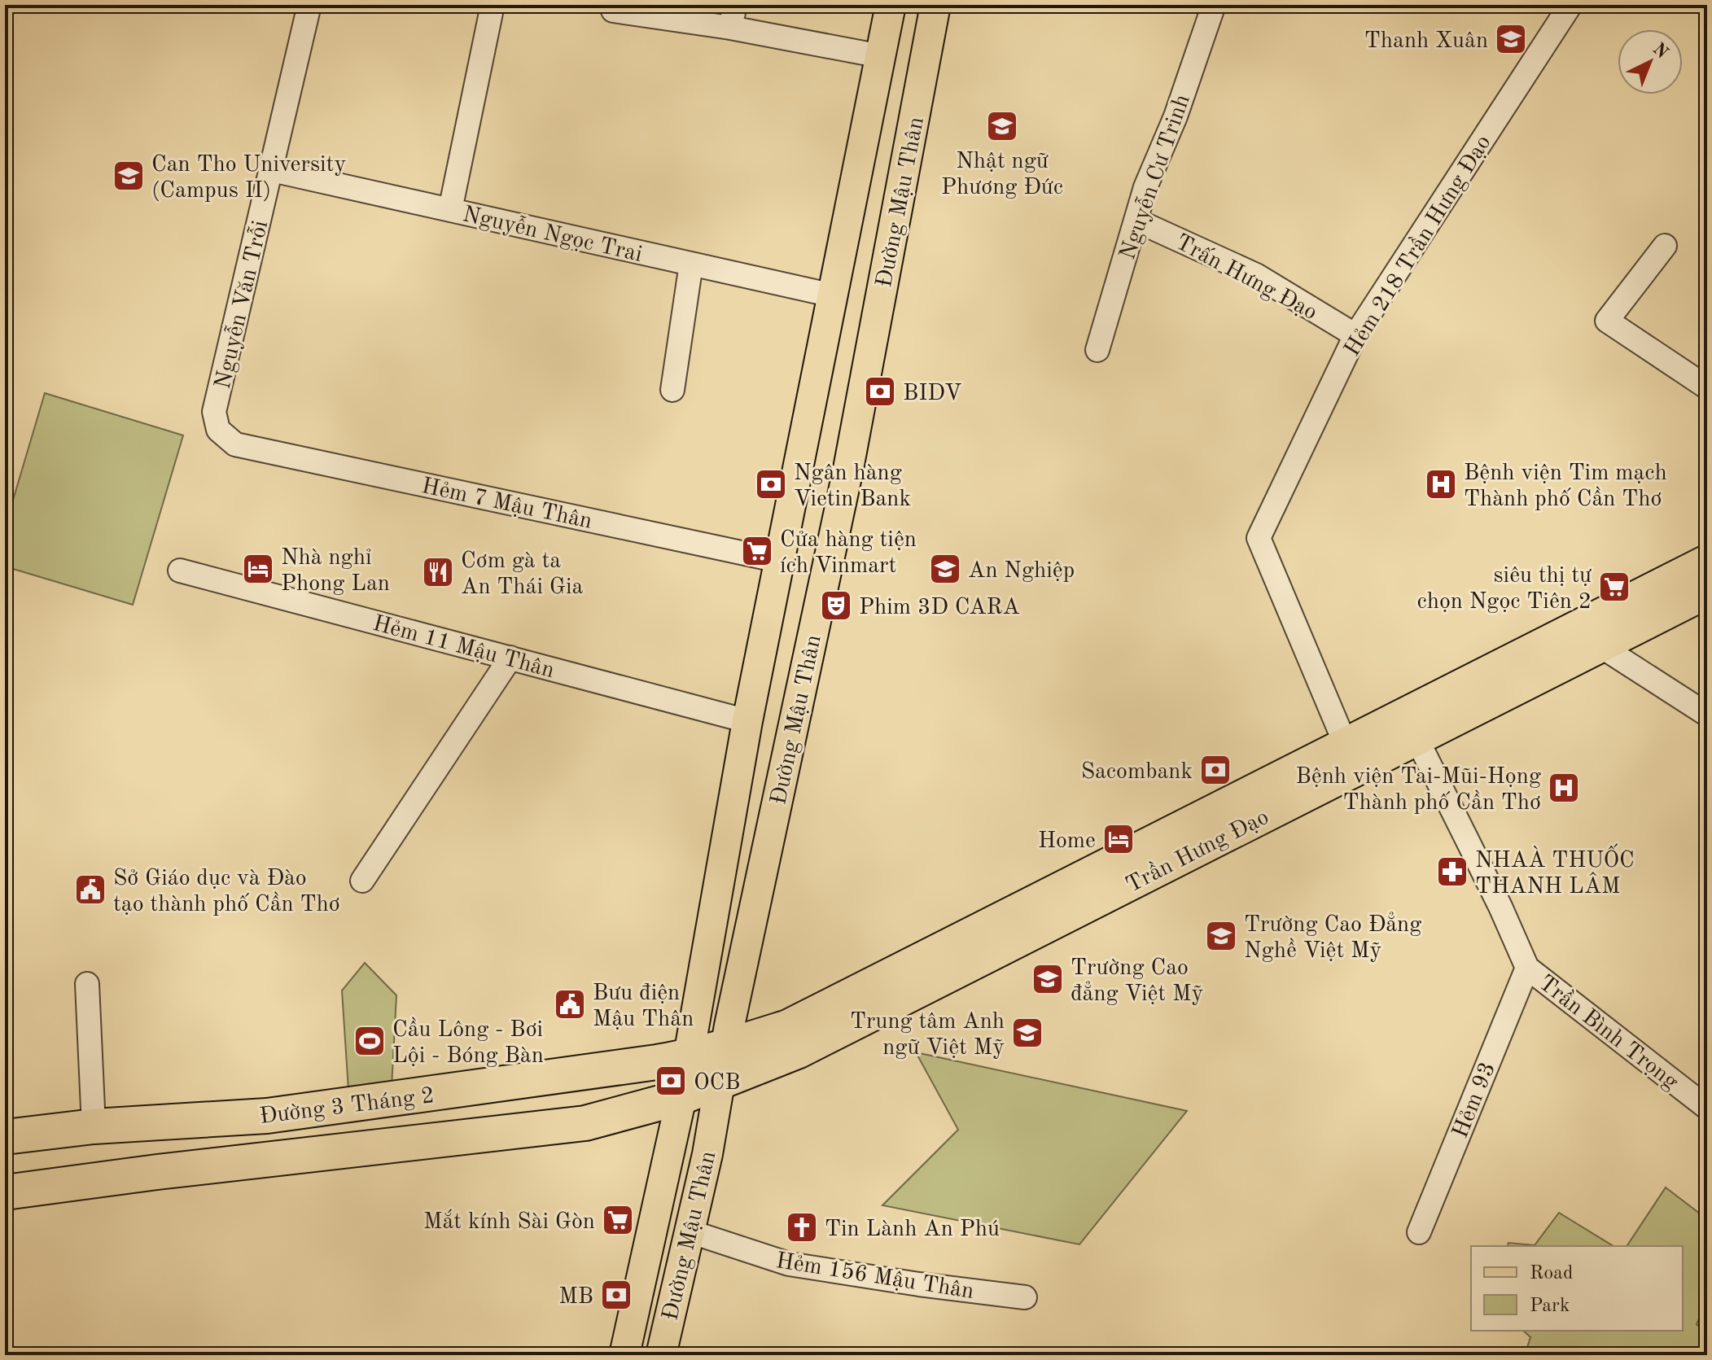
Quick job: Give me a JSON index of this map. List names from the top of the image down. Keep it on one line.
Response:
{"streets":{"highway":["Trần Hưng Đạo","Đường 3 Tháng 2"],"main road":["Đường Mậu Thân"],"street":["Nguyễn Cư Trinh","Nguyễn Ngọc Trai","Hẻm 218 Trần Hưng Đạo","Trấn Hưng Đạo","Nguyễn Văn Trỗi","Hẻm 7 Mậu Thân","Hẻm 11 Mậu Thân","Trần Bình Trọng","Hẻm 93","Hẻm 156 Mậu Thân"]},"crossings":[["Nguyễn Cư Trinh","Trấn Hưng Đạo"],["Đường Mậu Thân","Nguyễn Ngọc Trai"],["Đường Mậu Thân","Hẻm 7 Mậu Thân"],["Đường Mậu Thân","Hẻm 11 Mậu Thân"],["Đường Mậu Thân","Trần Hưng Đạo"],["Đường Mậu Thân","Đường 3 Tháng 2"],["Đường Mậu Thân","Hẻm 156 Mậu Thân"],["Nguyễn Ngọc Trai","Nguyễn Văn Trỗi"],["Hẻm 218 Trần Hưng Đạo","Trấn Hưng Đạo"],["Hẻm 218 Trần Hưng Đạo","Trần Hưng Đạo"],["Nguyễn Văn Trỗi","Hẻm 7 Mậu Thân"],["Trần Hưng Đạo","Trần Bình Trọng"],["Trần Hưng Đạo","Đường 3 Tháng 2"],["Trần Bình Trọng","Hẻm 93"]],"places":{"school or university":["Thanh Xuân","Nhật ngữ Phương Đức","Can Tho University (Campus II)","An Nghiệp","Trường Cao Đẳng Nghề Việt Mỹ","Trường Cao đẳng Việt Mỹ","Trung tâm Anh ngữ Việt Mỹ"],"bank":["BIDV","Ngân hàng Vietin Bank","Sacombank","OCB","MB"],"hospital":["Bệnh viện Tim mạch Thành phố Cần Thơ","Bệnh viện Tai-Mũi-Họng Thành phố Cần Thơ"],"supermarket":["Cửa hàng tiện ích Vinmart","siêu thị tự chọn Ngọc Tiên 2","Mắt kính Sài Gòn"],"hotel":["Nhà nghỉ Phong Lan","Home"],"restaurant":["Cơm gà ta An Thái Gia"],"theatre":["Phim 3D CARA"],"pharmacy":["NHAÀ THUỐC THANH LÂM"],"public building":["Sở Giáo dục và Đào tạo thành phố Cần Thơ","Bưu điện Mậu Thân"],"sports":["Cầu Lông - Bơi Lội - Bóng Bàn"],"church":["Tin Lành An Phú"]},"legend":["Road","Park"],"north":"top right"}
